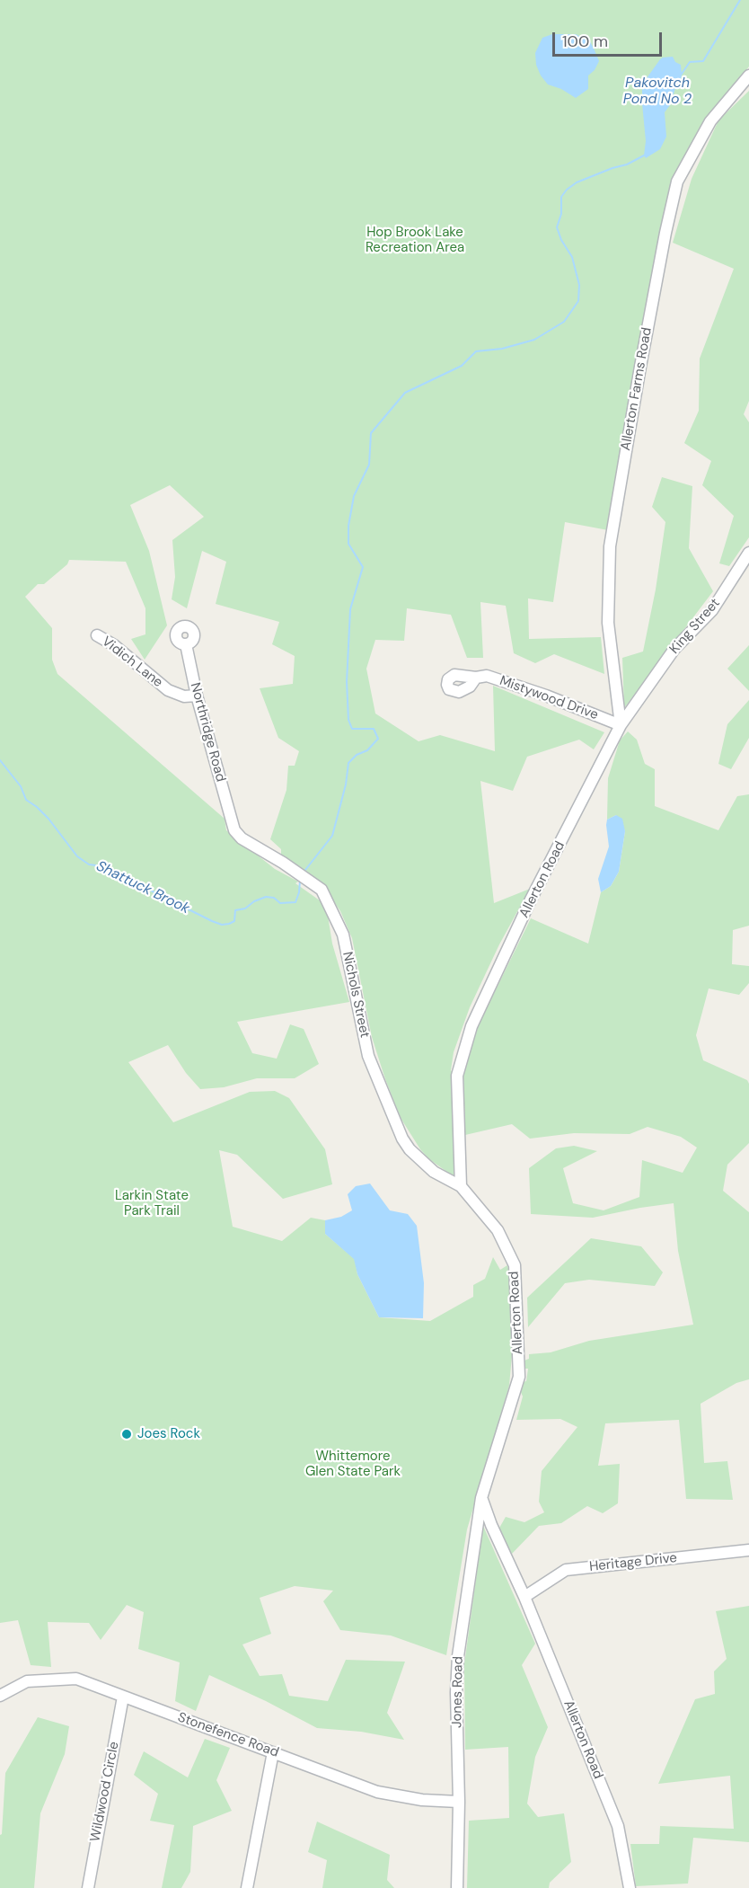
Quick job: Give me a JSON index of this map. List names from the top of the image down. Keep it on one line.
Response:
{"streets":{"street":["Allerton Farms Road","King Street","Vidich Lane","Mistywood Drive","Northridge Road","Allerton Road","Nichols Street","Heritage Drive","Jones Road","Stonefence Road","Wildwood Circle"]},"crossings":[["Allerton Farms Road","King Street"],["Allerton Farms Road","Mistywood Drive"],["Allerton Farms Road","Allerton Road"],["King Street","Mistywood Drive"],["King Street","Allerton Road"],["Vidich Lane","Northridge Road"],["Mistywood Drive","Allerton Road"],["Northridge Road","Nichols Street"],["Allerton Road","Nichols Street"],["Allerton Road","Heritage Drive"],["Allerton Road","Jones Road"],["Jones Road","Stonefence Road"],["Stonefence Road","Wildwood Circle"]],"water":["Pakovitch Pond No 2","Shattuck Brook"],"parks":["Hop Brook Lake Recreation Area","Larkin State Park Trail","Whittemore Glen State Park"],"places":["Joes Rock"],"scale_bar":"100 m"}
